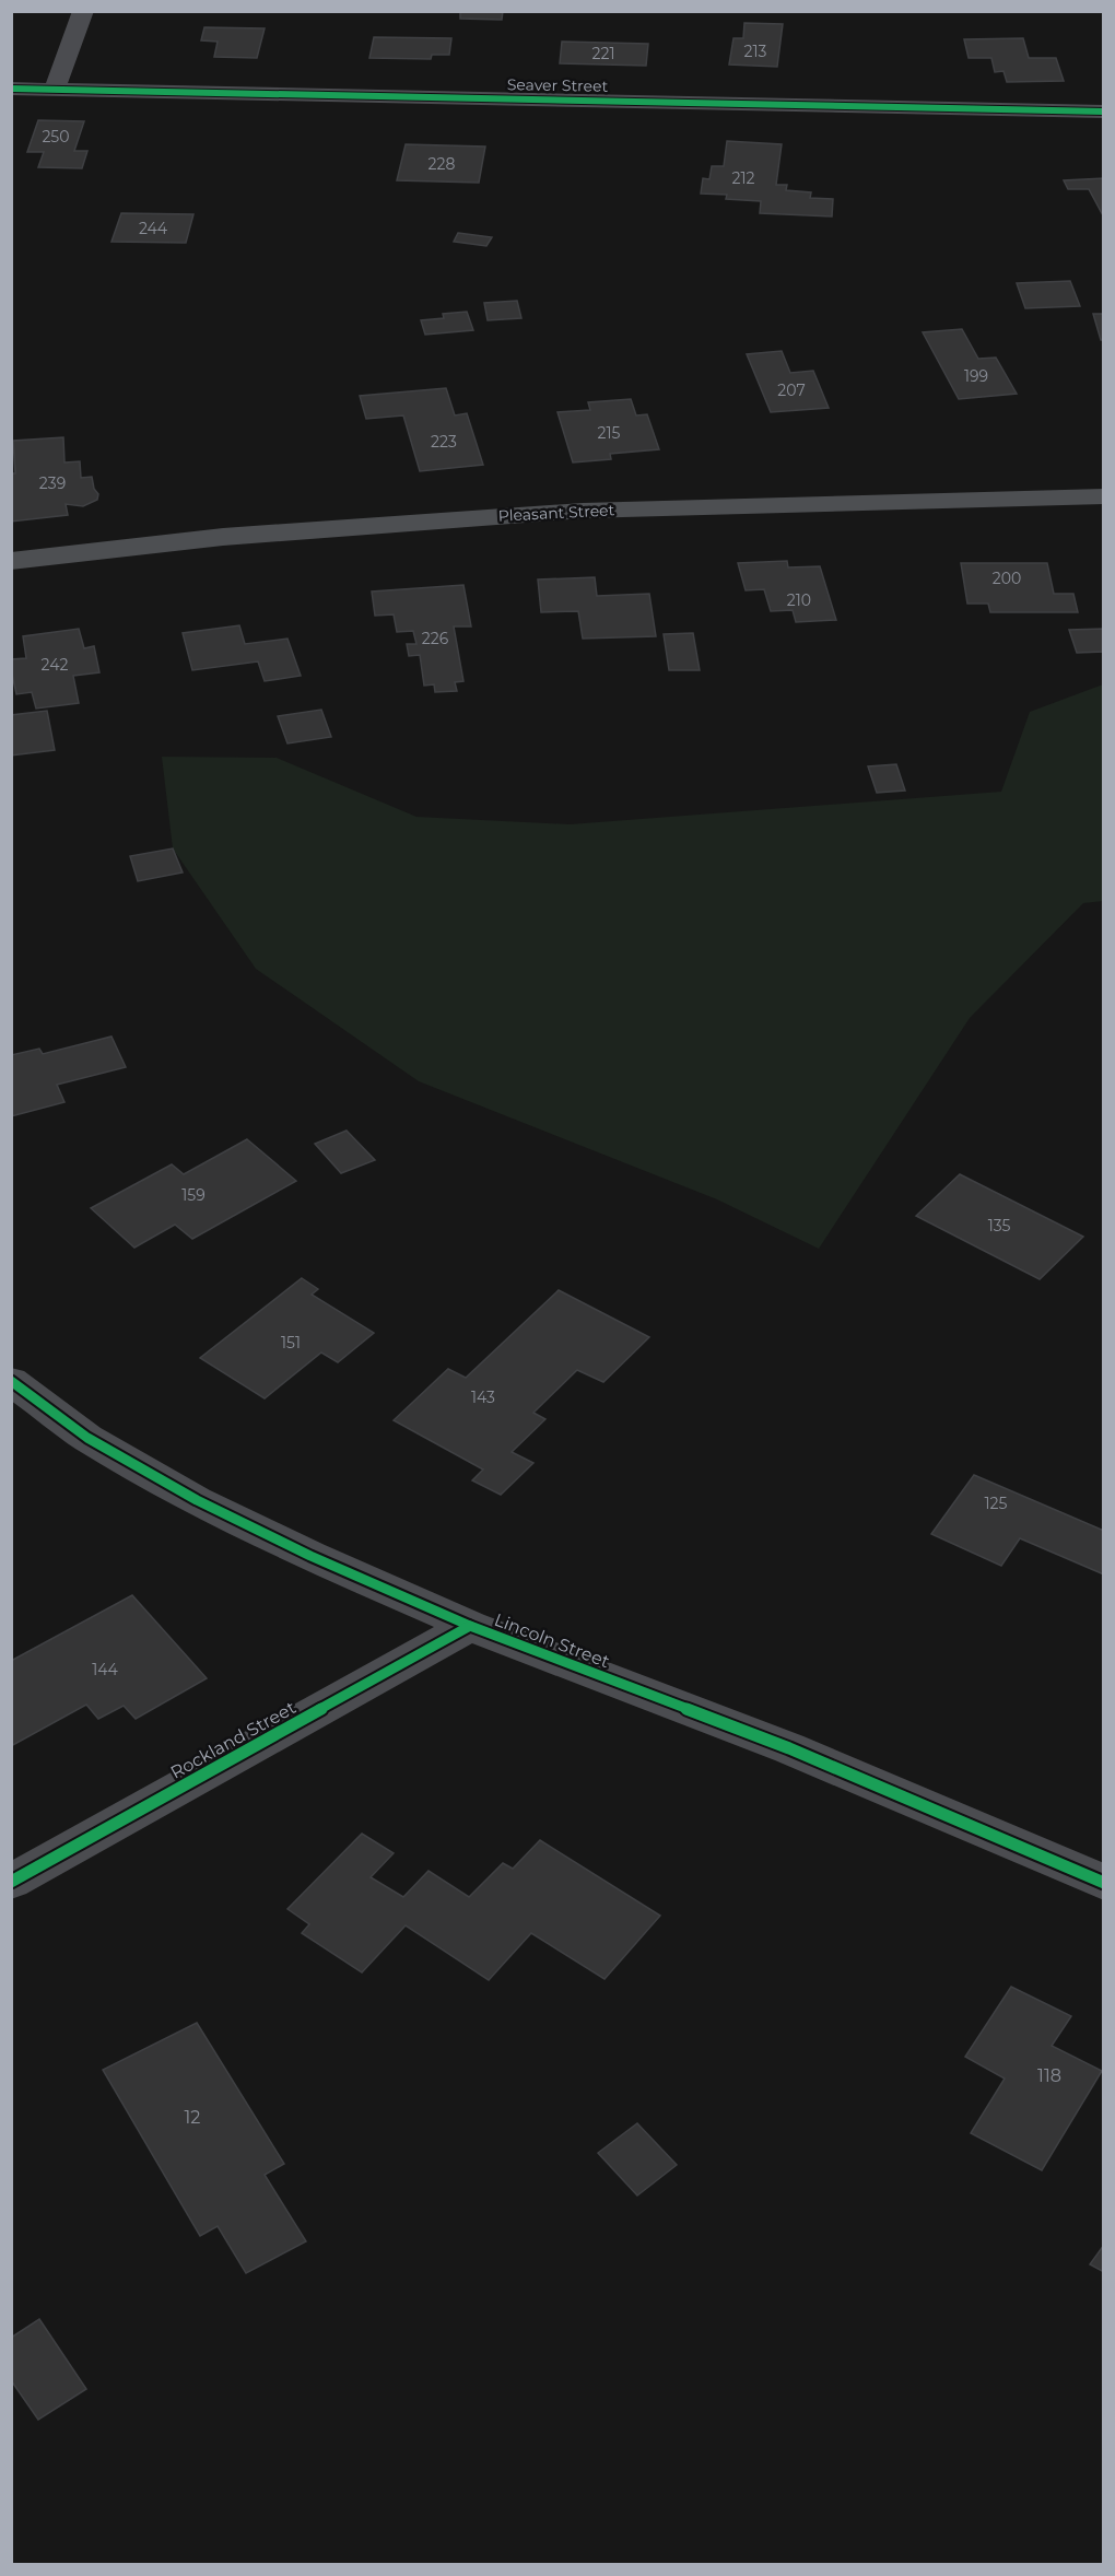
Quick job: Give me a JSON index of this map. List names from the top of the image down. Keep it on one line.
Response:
{"streets":{"main road":["Pleasant Street"],"street":["Seaver Street","Lincoln Street","Rockland Street"]},"crossings":[["Lincoln Street","Rockland Street"]],"house_numbers":["213","221","250","228","212","244","199","207","215","223","239","200","210","226","242","159","135","151","143","125","144","118","12"]}
